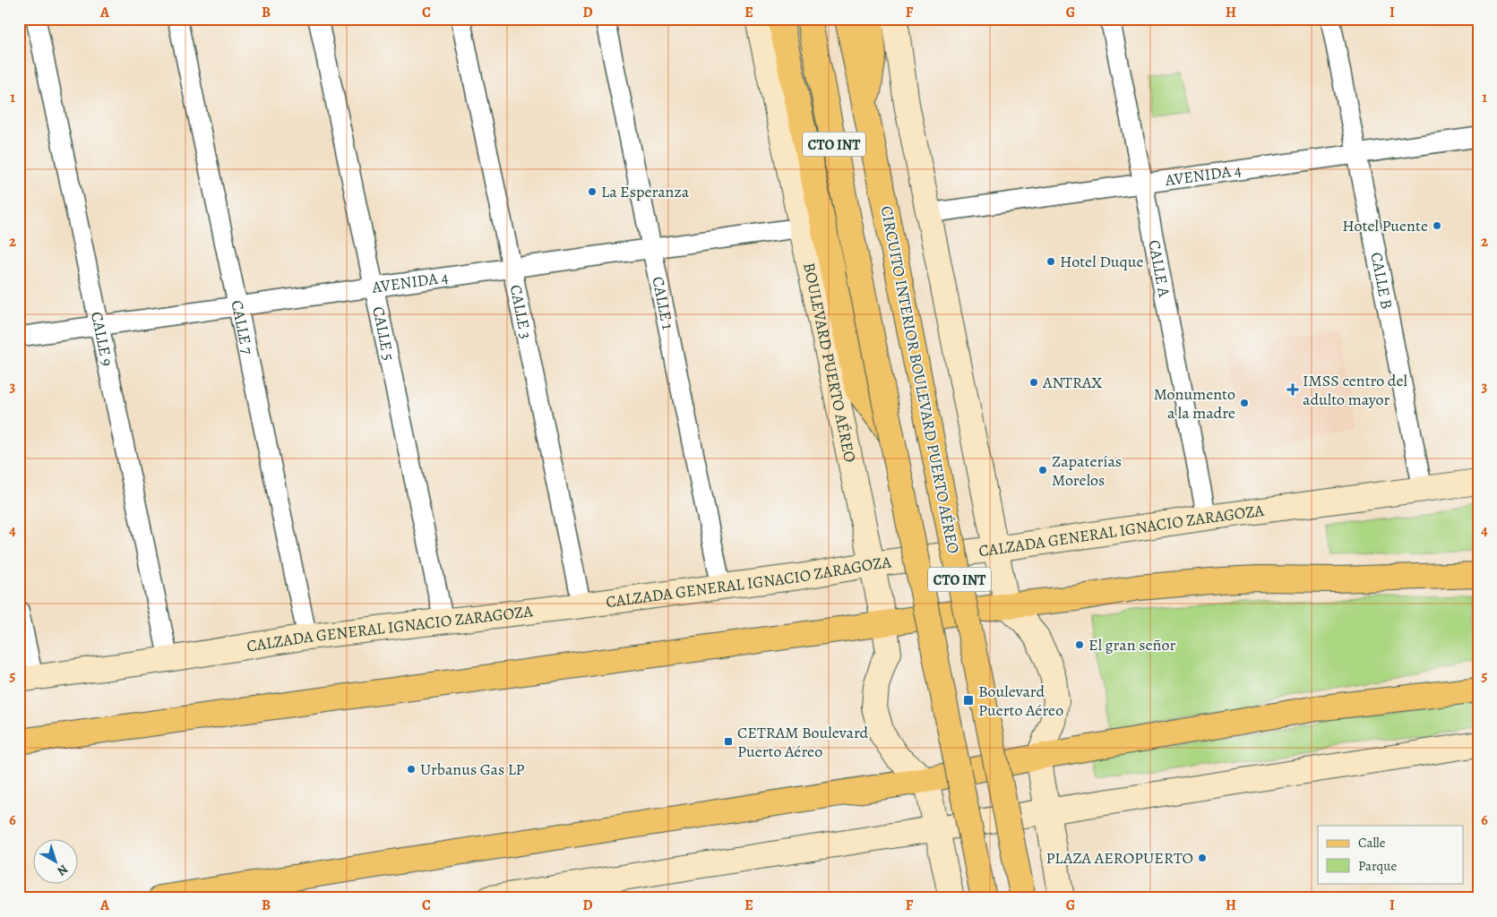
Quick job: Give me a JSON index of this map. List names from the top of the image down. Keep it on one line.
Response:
{"streets":{"main road":["CTO INT","BOULEVARD PUERTO AÉREO","CIRCUITO INTERIOR BOULEVARD PUERTO AÉREO","CALZADA GENERAL IGNACIO ZARAGOZA"],"street":["AVENIDA 4","CALLE A","CALLE B","CALLE 1","CALLE 3","CALLE 7","CALLE 5","CALLE 9"]},"crossings":[["CTO INT","AVENIDA 4"],["CTO INT","CALZADA GENERAL IGNACIO ZARAGOZA"],["AVENIDA 4","CALLE A"],["AVENIDA 4","CALLE B"],["AVENIDA 4","CALLE 1"],["AVENIDA 4","CALLE 3"],["AVENIDA 4","CALLE 7"],["AVENIDA 4","CALLE 5"],["AVENIDA 4","CALLE 9"],["AVENIDA 4","BOULEVARD PUERTO AÉREO"],["CALLE A","CALZADA GENERAL IGNACIO ZARAGOZA"],["CALLE B","CALZADA GENERAL IGNACIO ZARAGOZA"],["CALLE 1","CALZADA GENERAL IGNACIO ZARAGOZA"],["CALLE 3","CALZADA GENERAL IGNACIO ZARAGOZA"],["CALLE 7","CALZADA GENERAL IGNACIO ZARAGOZA"],["CALLE 5","CALZADA GENERAL IGNACIO ZARAGOZA"],["CALLE 9","CALZADA GENERAL IGNACIO ZARAGOZA"],["BOULEVARD PUERTO AÉREO","CALZADA GENERAL IGNACIO ZARAGOZA"]],"places":{"other":["La Esperanza","Hotel Puente","Hotel Duque","ANTRAX","Monumento a la madre","Zapaterías Morelos","El gran señor","Urbanus Gas LP","PLAZA AEROPUERTO"],"health":["IMSS centro del adulto mayor"],"transit":["Boulevard Puerto Aéreo","CETRAM Boulevard Puerto Aéreo"]},"legend":["Calle","Parque"],"north":"bottom right","grid":{"columns":["A","B","C","D","E","F","G","H","I"],"rows":["1","2","3","4","5","6"]}}
